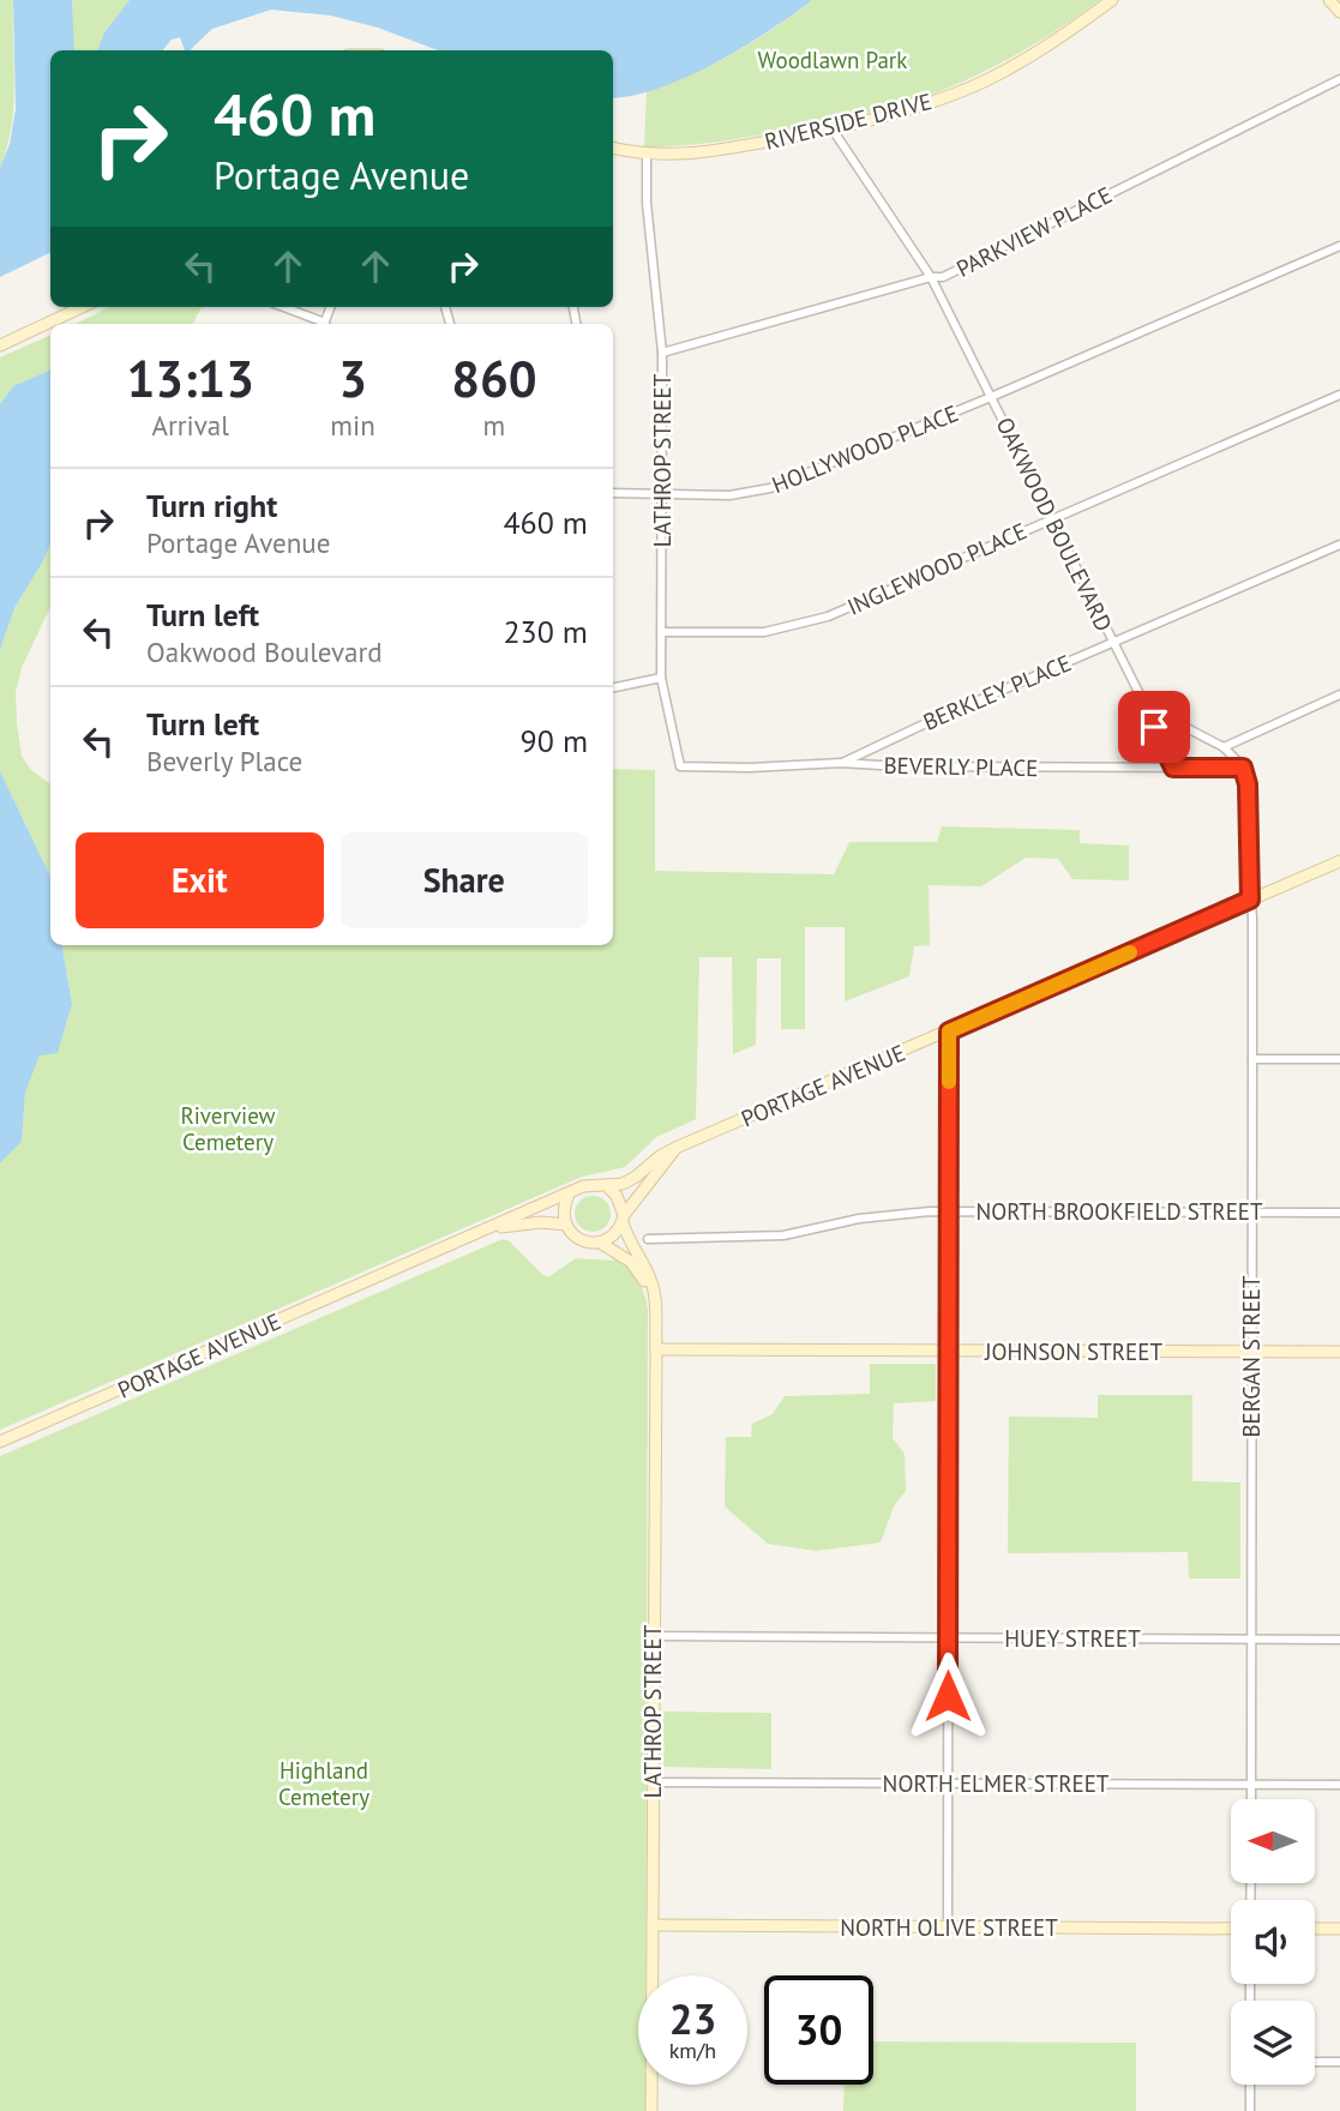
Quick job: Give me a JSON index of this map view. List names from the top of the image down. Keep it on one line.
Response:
{"streets":{"street":["RIVERSIDE DRIVE","PARKVIEW PLACE","HOLLYWOOD PLACE","LATHROP STREET","OAKWOOD BOULEVARD","INGLEWOOD PLACE","BERKLEY PLACE","BEVERLY PLACE","PORTAGE AVENUE","NORTH BROOKFIELD STREET","JOHNSON STREET","BERGAN STREET","HUEY STREET","NORTH ELMER STREET","NORTH OLIVE STREET"]},"crossings":[["RIVERSIDE DRIVE","LATHROP STREET"],["RIVERSIDE DRIVE","OAKWOOD BOULEVARD"],["PARKVIEW PLACE","LATHROP STREET"],["PARKVIEW PLACE","OAKWOOD BOULEVARD"],["HOLLYWOOD PLACE","LATHROP STREET"],["HOLLYWOOD PLACE","OAKWOOD BOULEVARD"],["LATHROP STREET","INGLEWOOD PLACE"],["LATHROP STREET","BEVERLY PLACE"],["LATHROP STREET","PORTAGE AVENUE"],["LATHROP STREET","JOHNSON STREET"],["LATHROP STREET","HUEY STREET"],["LATHROP STREET","NORTH ELMER STREET"],["LATHROP STREET","NORTH OLIVE STREET"],["OAKWOOD BOULEVARD","INGLEWOOD PLACE"],["OAKWOOD BOULEVARD","BERKLEY PLACE"],["BERKLEY PLACE","BEVERLY PLACE"],["PORTAGE AVENUE","BERGAN STREET"],["NORTH BROOKFIELD STREET","BERGAN STREET"],["JOHNSON STREET","BERGAN STREET"],["BERGAN STREET","HUEY STREET"],["BERGAN STREET","NORTH ELMER STREET"]],"parks":["Woodlawn Park","Riverview Cemetery","Highland Cemetery"],"north":"left","page":{"turn":["460 m","Portage Avenue"],"eta":["13:13","Arrival","3","min","860","m"],"list":[{"name":"Turn right","note":"Portage Avenue","value":"460 m"},{"name":"Turn left","note":"Oakwood Boulevard","value":"230 m"},{"name":"Turn left","note":"Beverly Place","value":"90 m"}],"buttons":["Exit","Share"],"speed":"23 km/h","limit":"30"}}
